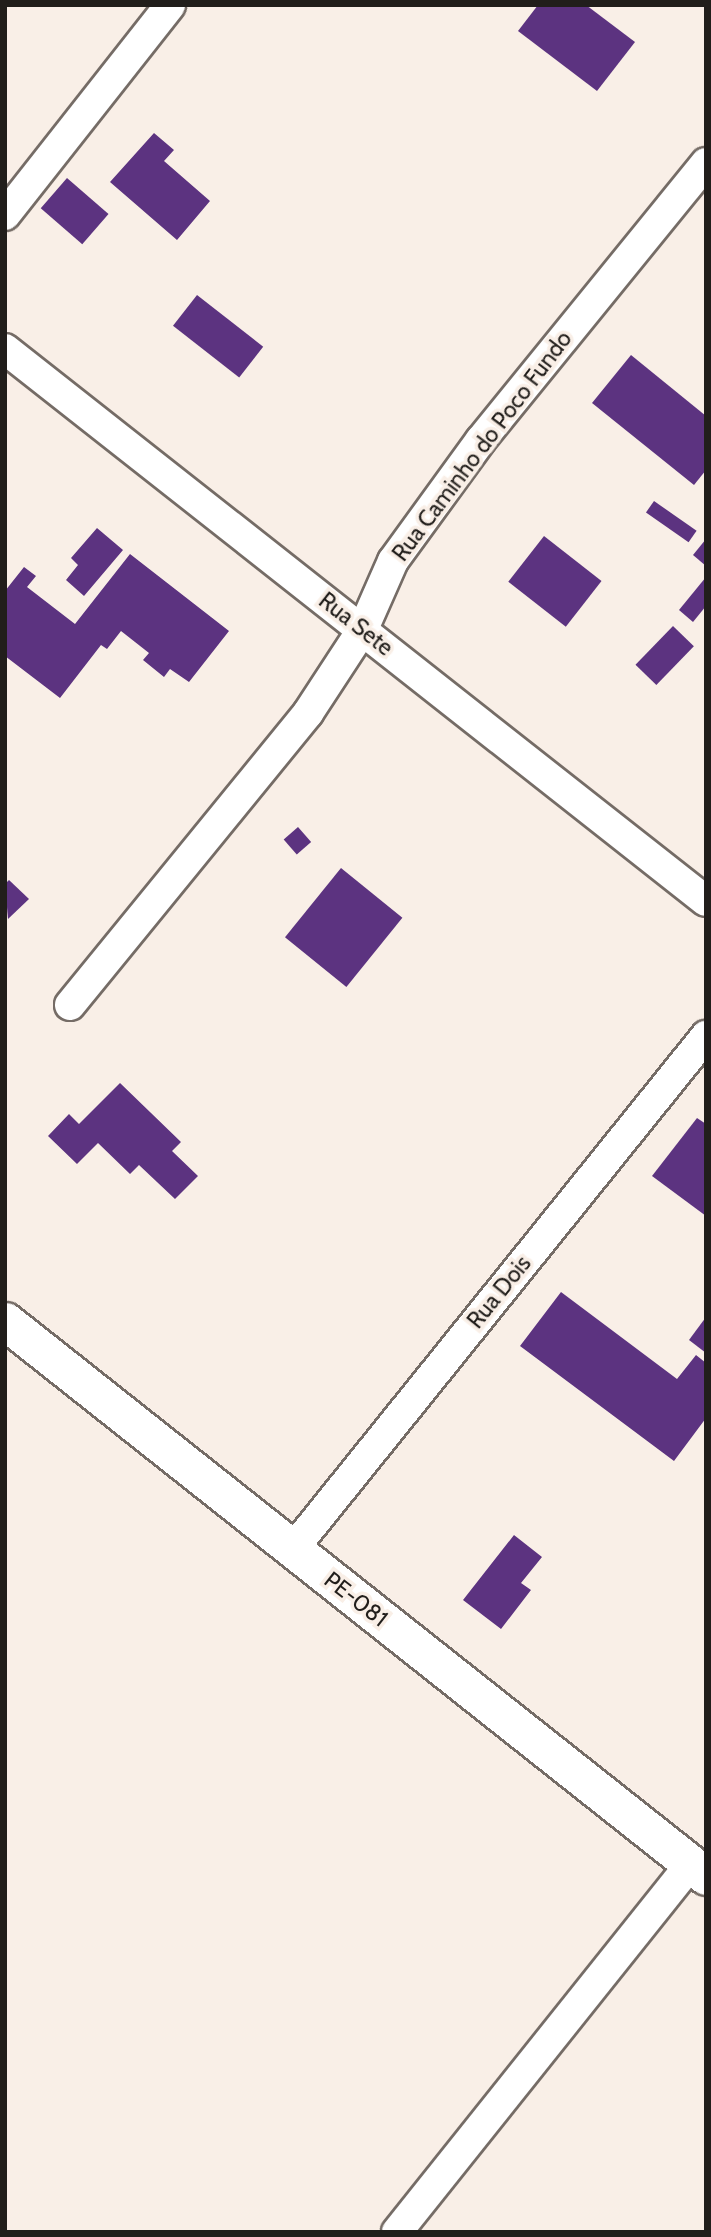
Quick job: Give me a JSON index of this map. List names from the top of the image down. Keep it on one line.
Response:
{"streets":{"street":["Rua Caminho do Poco Fundo","Rua Sete","Rua Dois","PE-081"]},"crossings":[["Rua Caminho do Poco Fundo","Rua Sete"],["Rua Dois","PE-081"]]}
